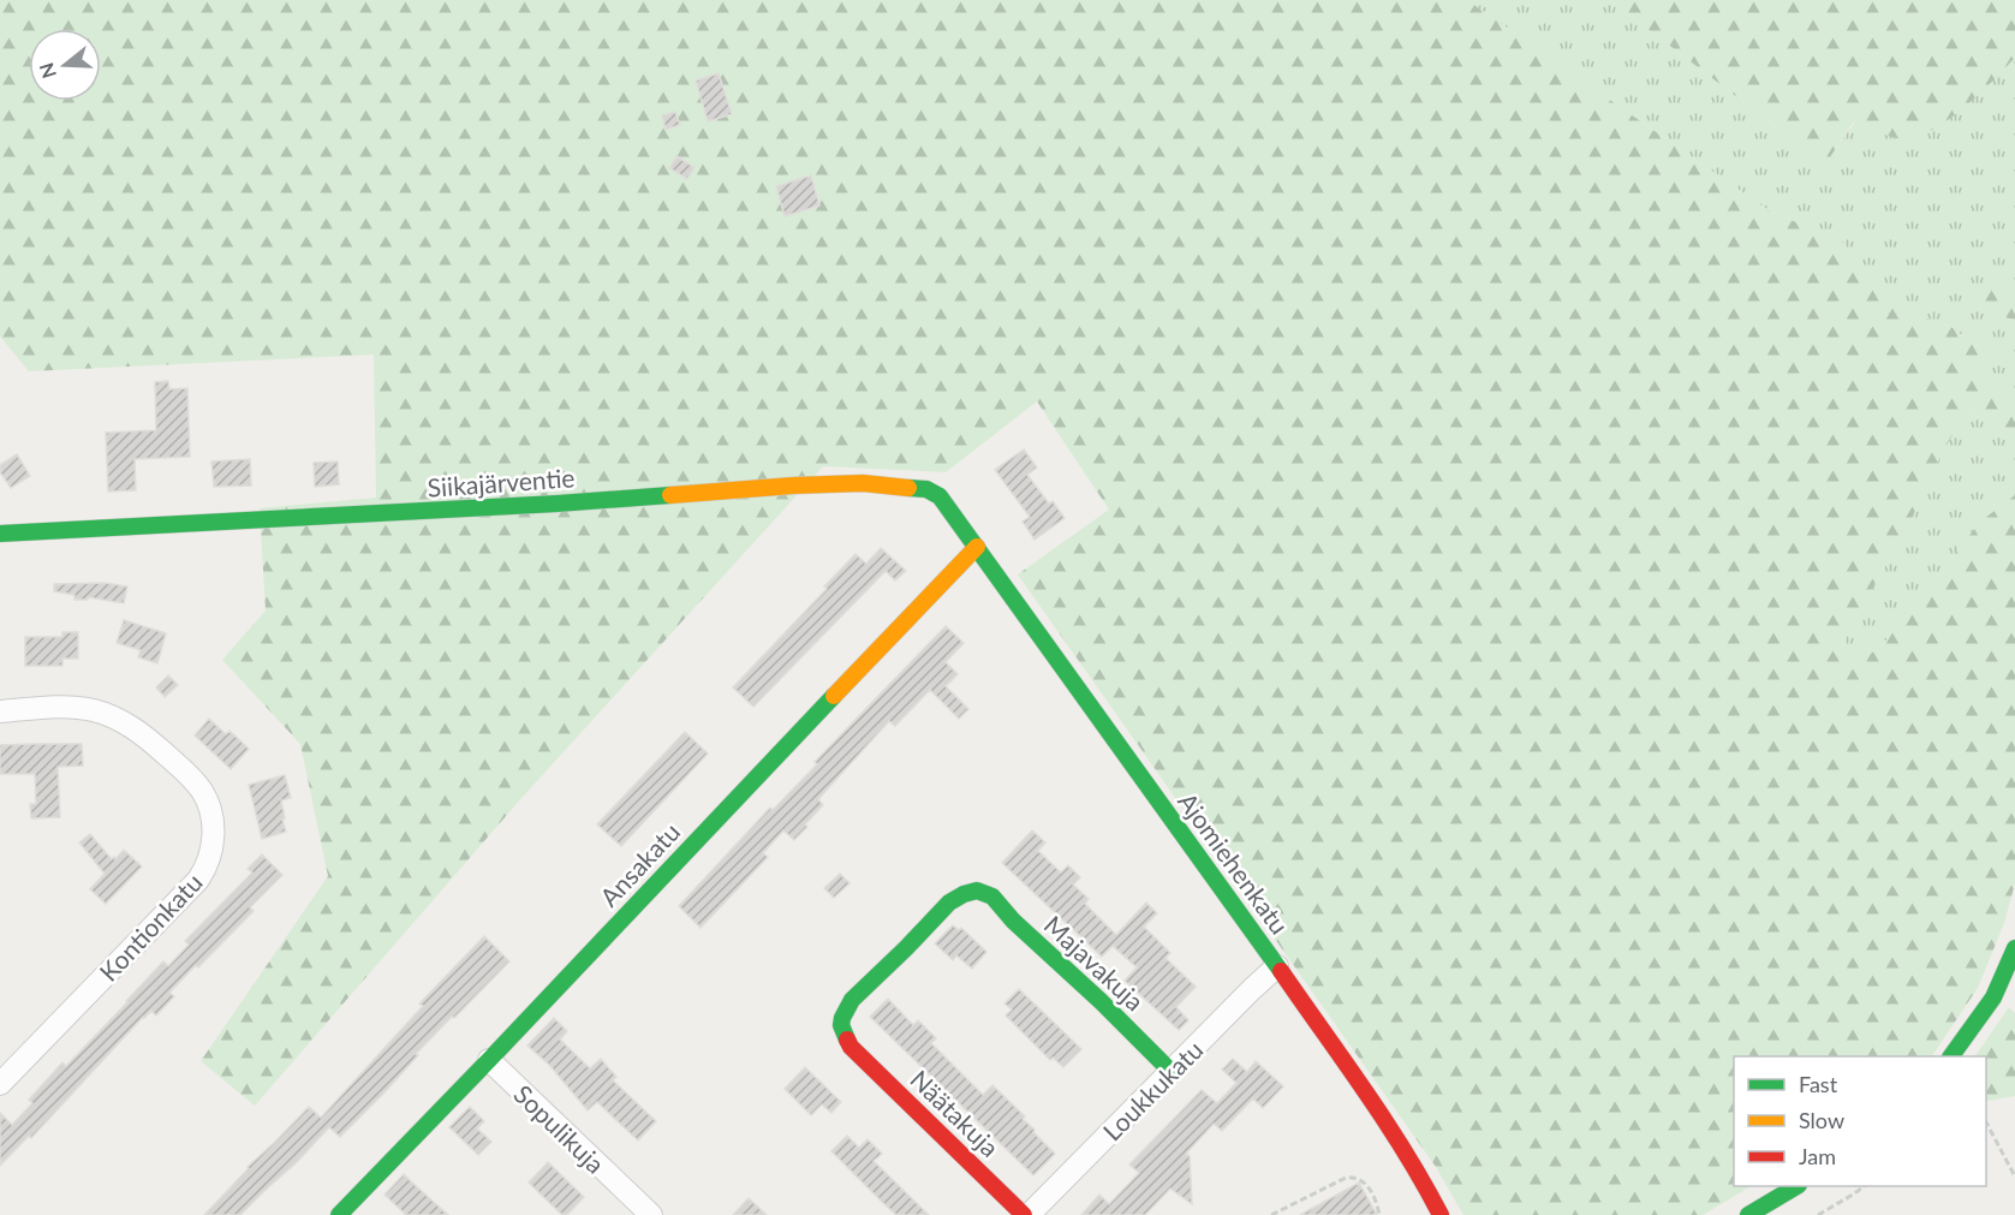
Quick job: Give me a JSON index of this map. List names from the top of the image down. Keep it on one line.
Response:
{"streets":{"street":["Siikajärventie","Ajomiehenkatu","Ansakatu","Kontionkatu","Majavakuja","Loukkukatu","Näätakuja","Sopulikuja"]},"crossings":[["Siikajärventie","Ajomiehenkatu"],["Siikajärventie","Ansakatu"],["Ajomiehenkatu","Ansakatu"],["Ajomiehenkatu","Loukkukatu"],["Ansakatu","Sopulikuja"],["Majavakuja","Loukkukatu"],["Majavakuja","Näätakuja"],["Loukkukatu","Näätakuja"]],"legend":["Fast","Slow","Jam"],"north":"left"}
